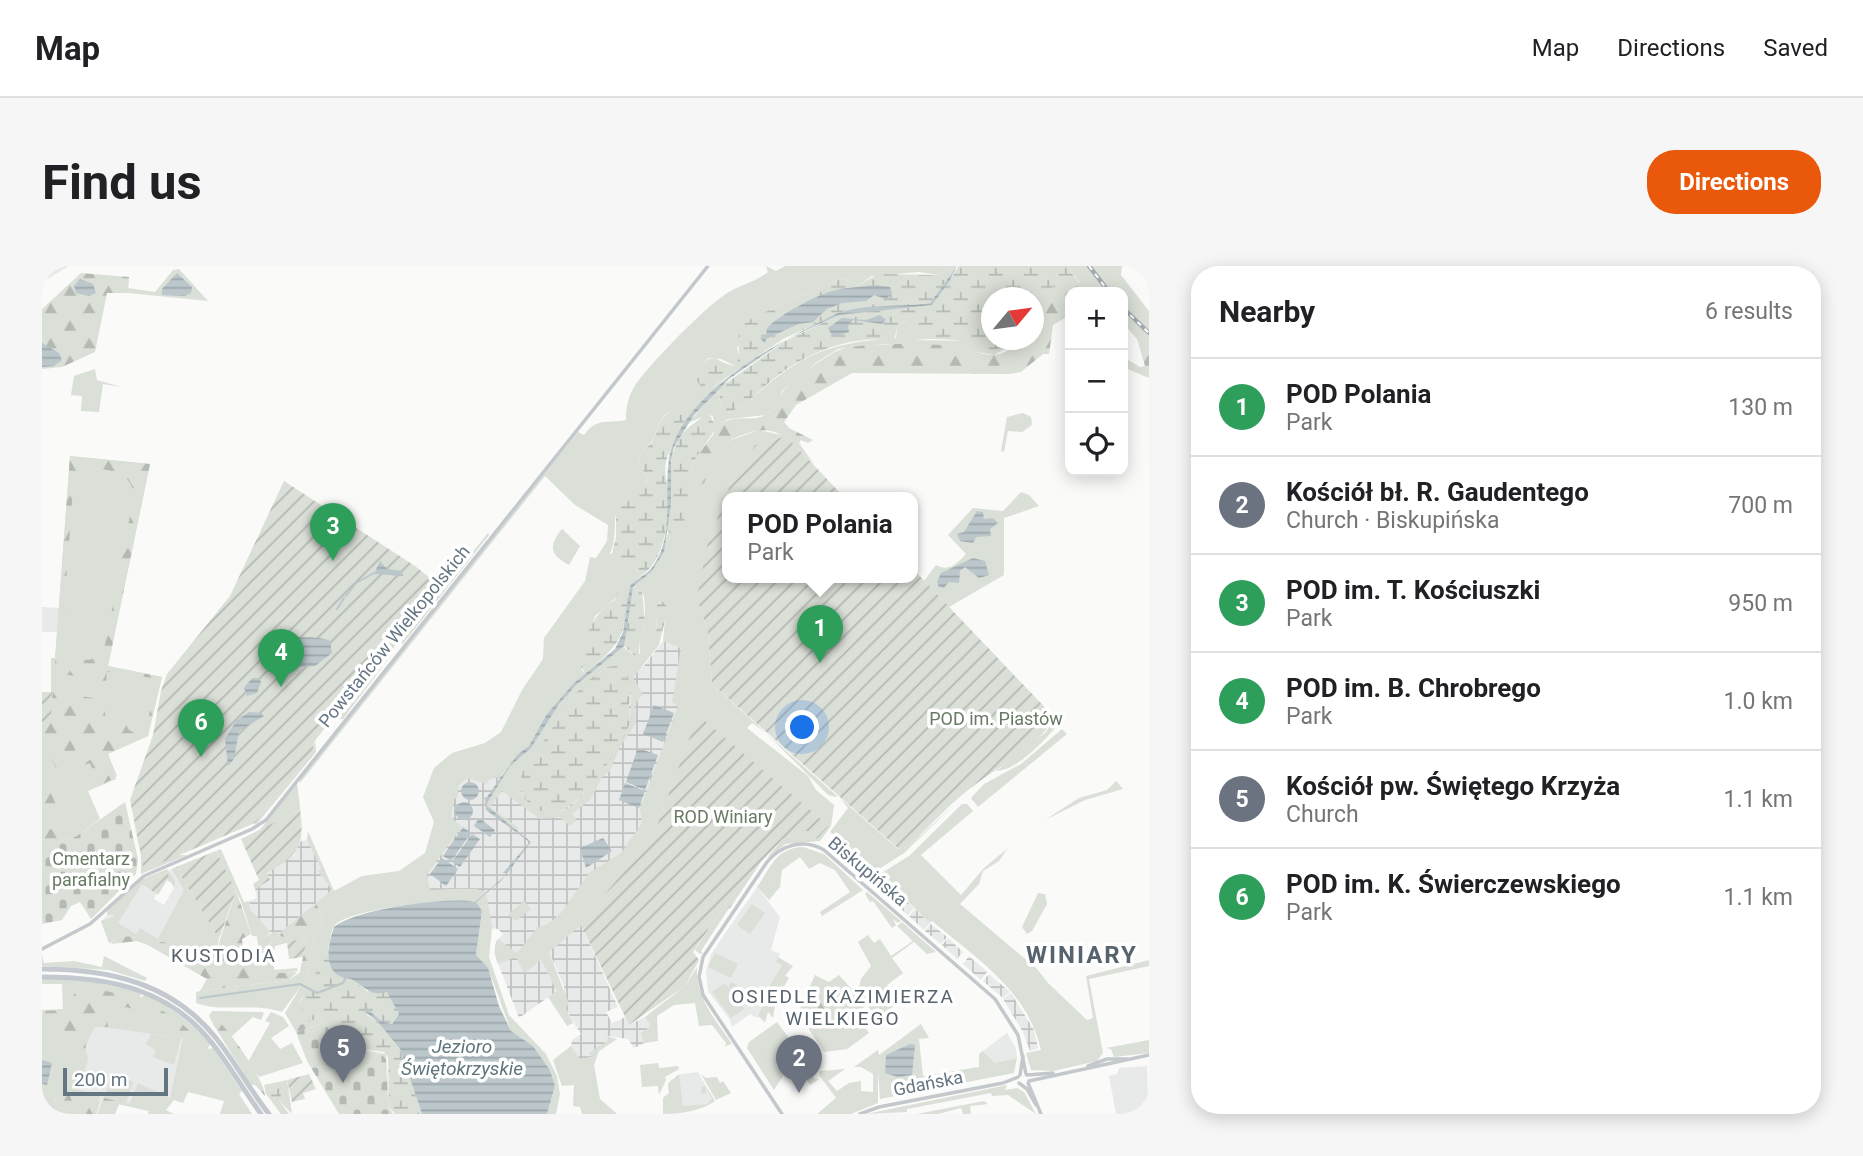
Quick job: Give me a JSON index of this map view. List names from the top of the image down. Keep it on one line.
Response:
{"streets":{"street":["Powstańców Wielkopolskich","Biskupińska","Gdańska"]},"crossings":[["Biskupińska","Gdańska"]],"districts":["KUSTODIA","WINIARY","OSIEDLE KAZIMIERZA WIELKIEGO"],"water":["Jezioro Świętokrzyskie"],"parks":["POD im. Piastów","ROD Winiary","Cmentarz parafialny"],"scale_bar":"200 m","north":"top right","page":{"header":"Map","nav":["Map","Directions","Saved"],"buttons":"Directions","title":"Find us","heading":["Nearby","6 results"],"map_buttons":["+","−"],"list":[{"mark":"1","name":"POD Polania","note":"Park","value":"130 m"},{"mark":"2","name":"Kościół bł. R. Gaudentego","note":"Church · Biskupińska","value":"700 m"},{"mark":"3","name":"POD im. T. Kościuszki","note":"Park","value":"950 m"},{"mark":"4","name":"POD im. B. Chrobrego","note":"Park","value":"1.0 km"},{"mark":"5","name":"Kościół pw. Świętego Krzyża","note":"Church","value":"1.1 km"},{"mark":"6","name":"POD im. K. Świerczewskiego","note":"Park","value":"1.1 km"}],"popup":["POD Polania","Park"],"pins":["3","1","4","6","5","2"],"scale":"200 m"}}
